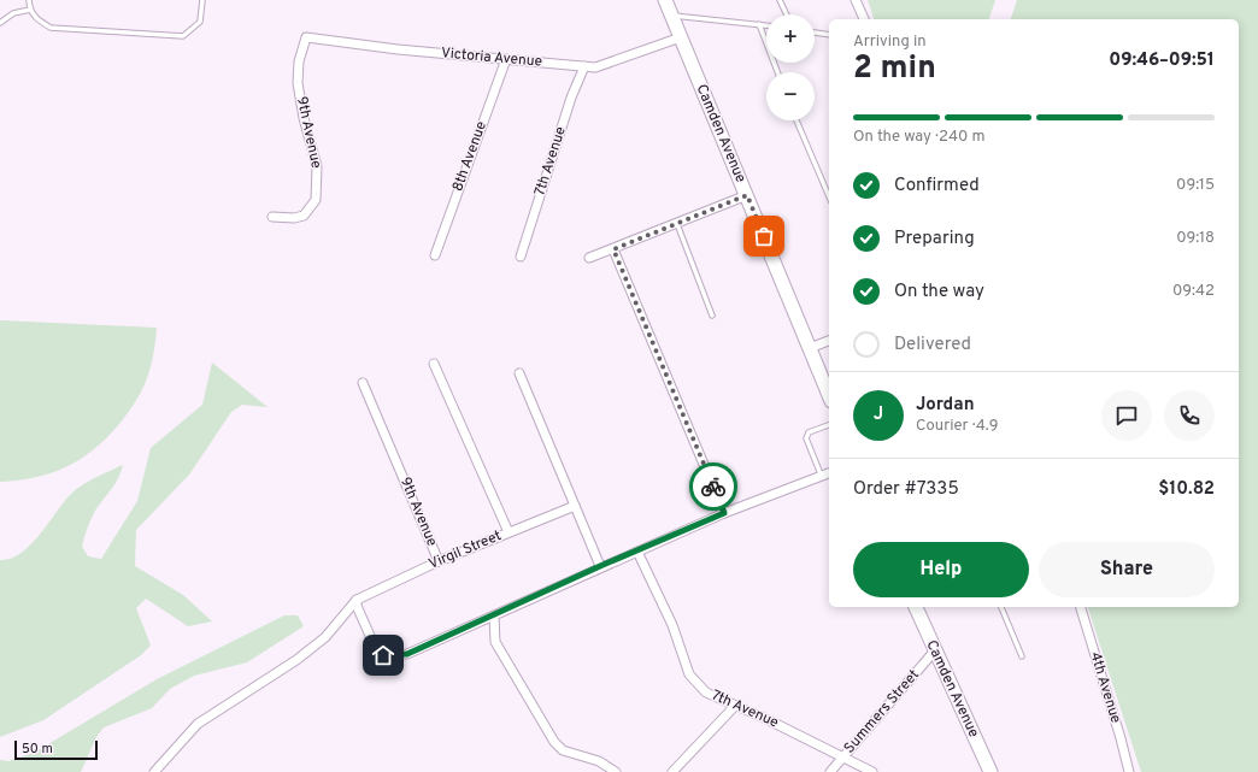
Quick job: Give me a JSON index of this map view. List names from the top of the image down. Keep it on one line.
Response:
{"streets":{"street":["Victoria Avenue","9th Avenue","Camden Avenue","8th Avenue","7th Avenue","Virgil Street","4th Avenue","Summers Street"]},"crossings":[["Victoria Avenue","9th Avenue"],["Victoria Avenue","Camden Avenue"],["Victoria Avenue","8th Avenue"],["Victoria Avenue","7th Avenue"],["9th Avenue","Virgil Street"],["Camden Avenue","Summers Street"],["7th Avenue","Summers Street"]],"scale_bar":"50 m","page":{"map_buttons":["+","−"],"heading":["2 min","Arriving in","09:46–09:51"],"panel":["Jordan","Courier · 4.9","Order #7335","$10.82"],"bar":"On the way · 240 m","list":[["Confirmed","09:15"],["Preparing","09:18"],["On the way","09:42"],"Delivered"],"round":"J","buttons":["Help","Share"],"scale":"50 m"}}
